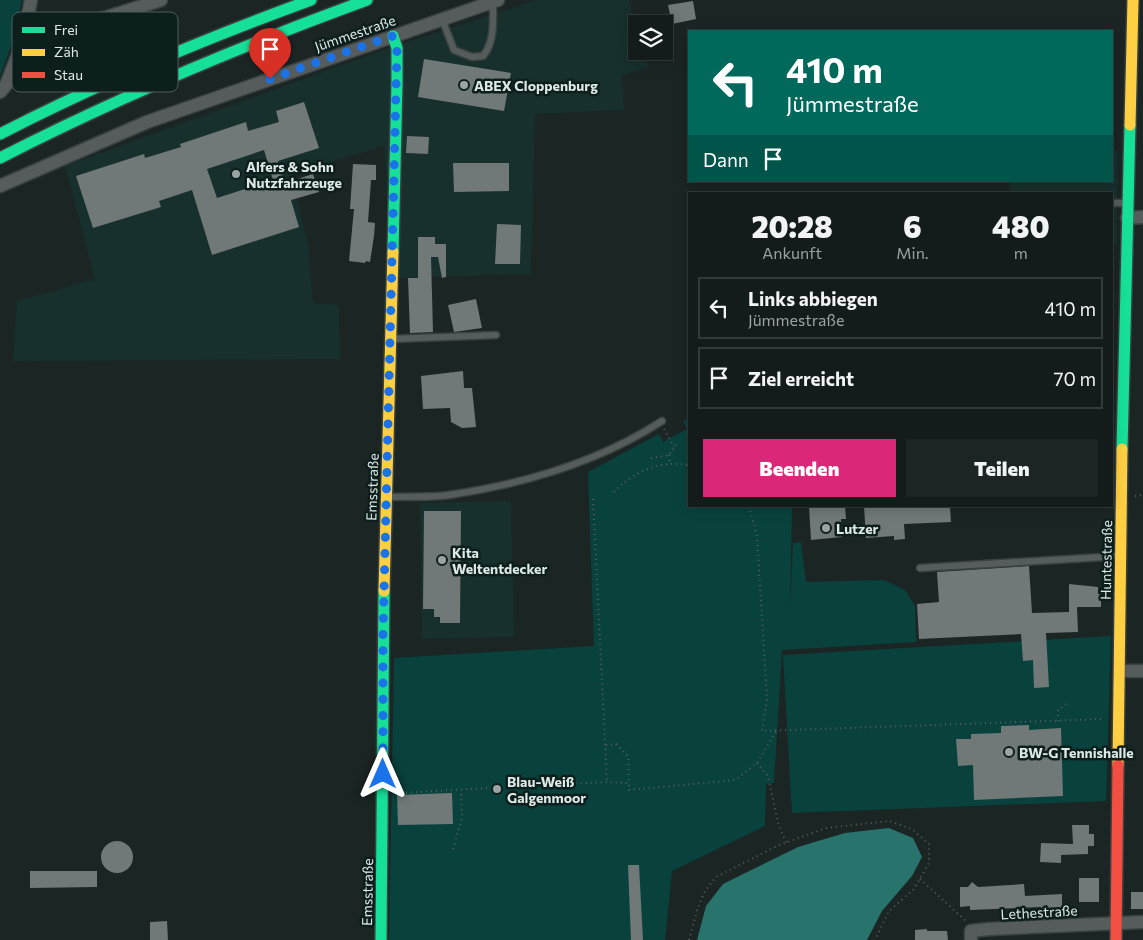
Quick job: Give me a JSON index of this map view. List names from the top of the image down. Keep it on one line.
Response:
{"streets":{"main road":["Emsstraße","Huntestraße"],"street":["Jümmestraße","Lethestraße"]},"crossings":[["Jümmestraße","Emsstraße"],["Huntestraße","Lethestraße"]],"places":["ABEX Cloppenburg","Alfers & Sohn Nutzfahrzeuge","Lutzer","Kita Weltentdecker","BW-G Tennishalle","Blau-Weiß Galgenmoor"],"legend":["Frei","Zäh","Stau"],"page":{"turn":["410 m","Jümmestraße"],"then":"Dann","eta":["20:28","Ankunft","6","Min.","480","m"],"list":[{"name":"Links abbiegen","note":"Jümmestraße","value":"410 m"},{"name":"Ziel erreicht","value":"70 m"}],"buttons":["Beenden","Teilen"]}}
